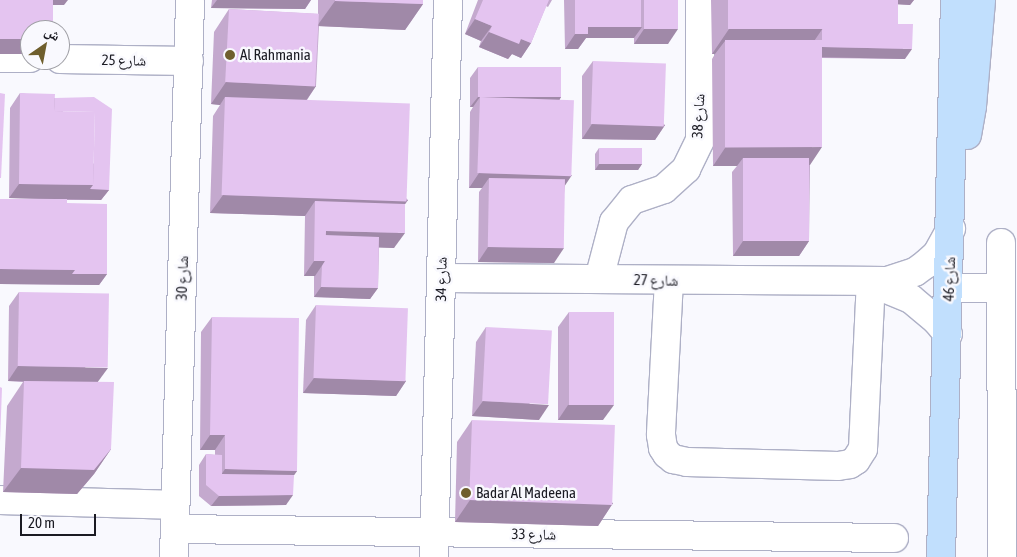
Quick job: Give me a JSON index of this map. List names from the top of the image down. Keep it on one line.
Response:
{"streets":{"main road":["شارع 46"],"street":["شارع 25","شارع 38","شارع 30","شارع 34","شارع 27","شارع 33"]},"crossings":[["شارع 25","شارع 30"],["شارع 38","شارع 27"],["شارع 30","شارع 33"],["شارع 34","شارع 27"],["شارع 34","شارع 33"],["شارع 46","شارع 27"]],"places":["Al Rahmania","Badar Al Madeena"],"scale_bar":"20 m","north":"top right"}
